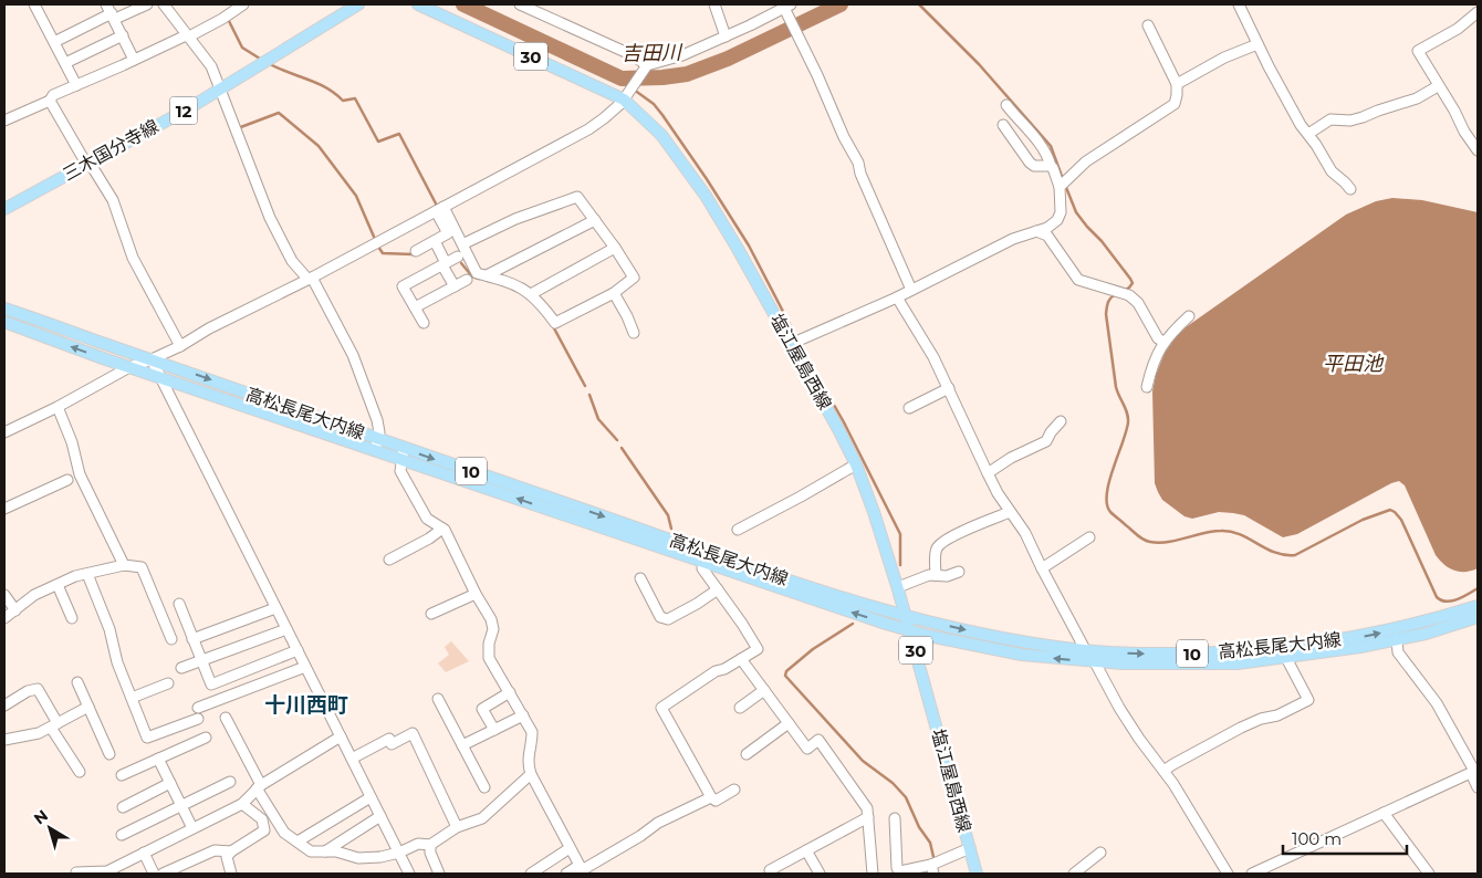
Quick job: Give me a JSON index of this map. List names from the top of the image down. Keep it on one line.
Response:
{"streets":{"main road":["30","12","三木国分寺線","塩江屋島西線","高松長尾大内線","10"]},"crossings":[["塩江屋島西線","高松長尾大内線"]],"districts":["十川西町"],"water":["吉田川","平田池"],"scale_bar":"100 m","north":"top left"}
